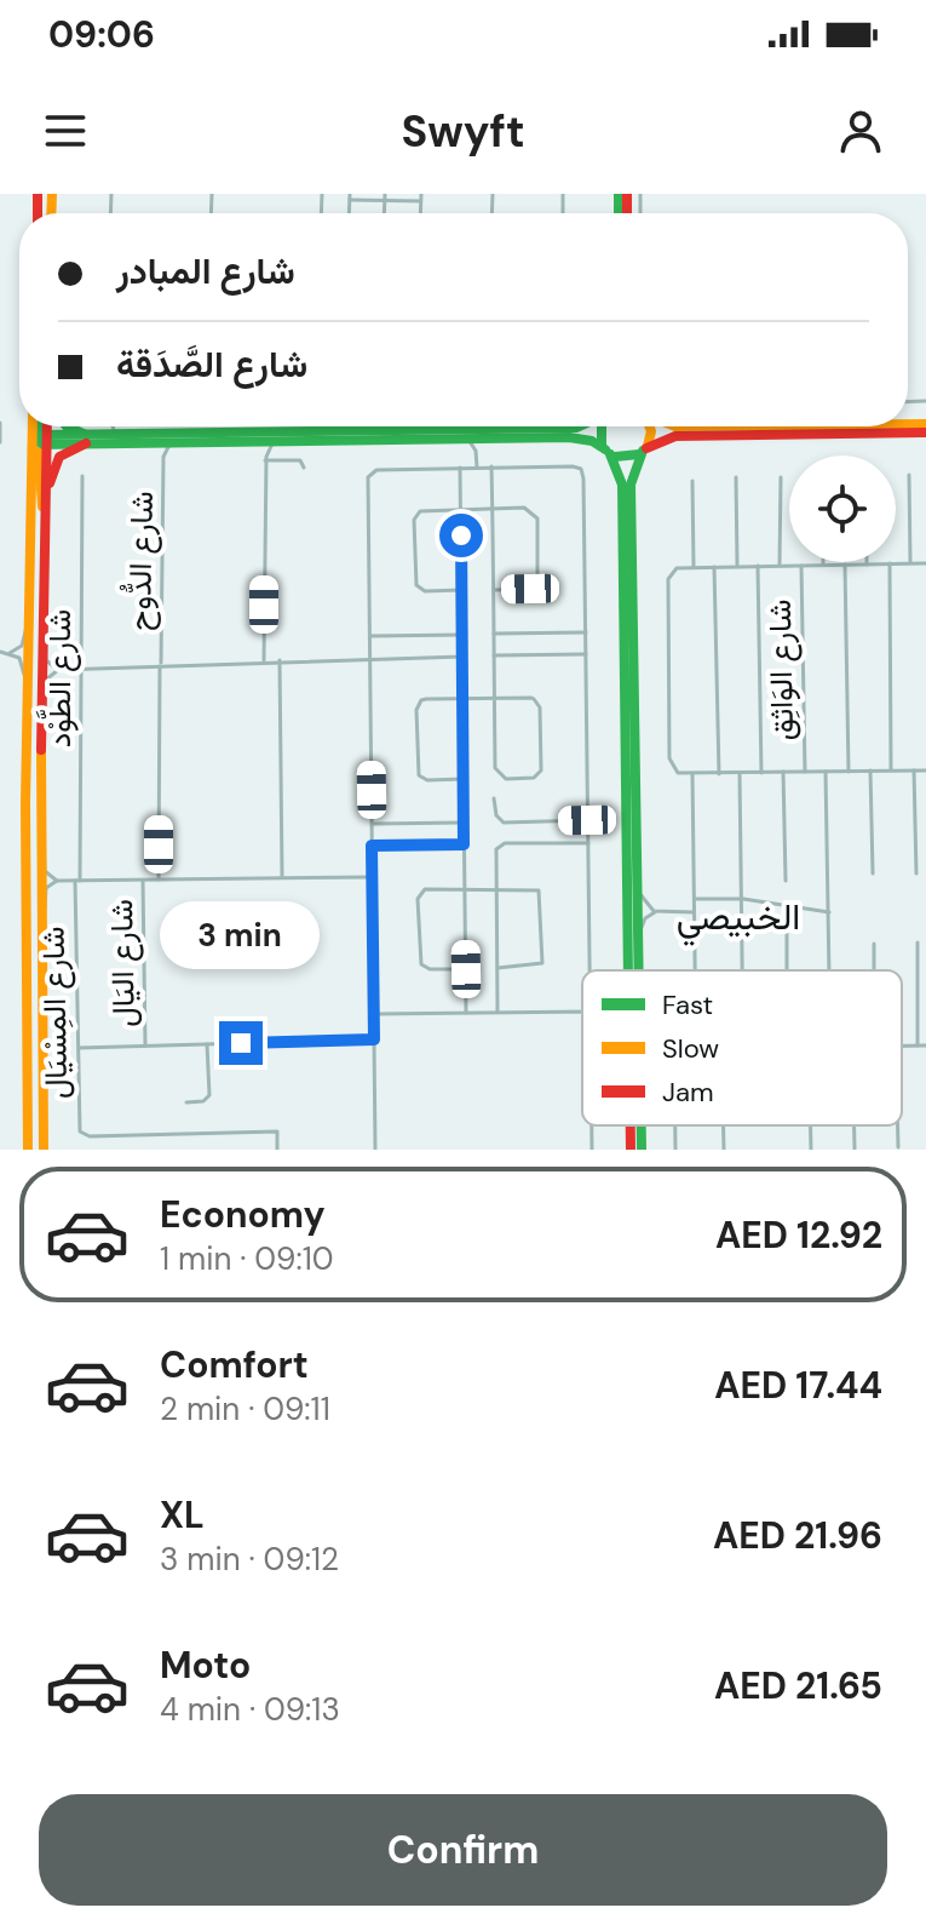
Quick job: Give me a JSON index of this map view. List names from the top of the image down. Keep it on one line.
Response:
{"streets":{"street":["شارع الدُّوح","شارع الوَاثِق","شارع الطَّوْد","شارع اليَال","شارع المِسْيَال"]},"crossings":[["شارع الطَّوْد","شارع المِسْيَال"]],"districts":["الخبيصي"],"legend":["Fast","Slow","Jam"],"page":{"status":"09:06","header":"Swyft","banner":["شارع المبادر","شارع الصَّدَقة"],"bubble":"3 min","list":[{"name":"Economy","note":"1 min · 09:10","value":"AED 12.92"},{"name":"Comfort","note":"2 min · 09:11","value":"AED 17.44"},{"name":"XL","note":"3 min · 09:12","value":"AED 21.96"},{"name":"Moto","note":"4 min · 09:13","value":"AED 21.65"}],"buttons":"Confirm"}}
